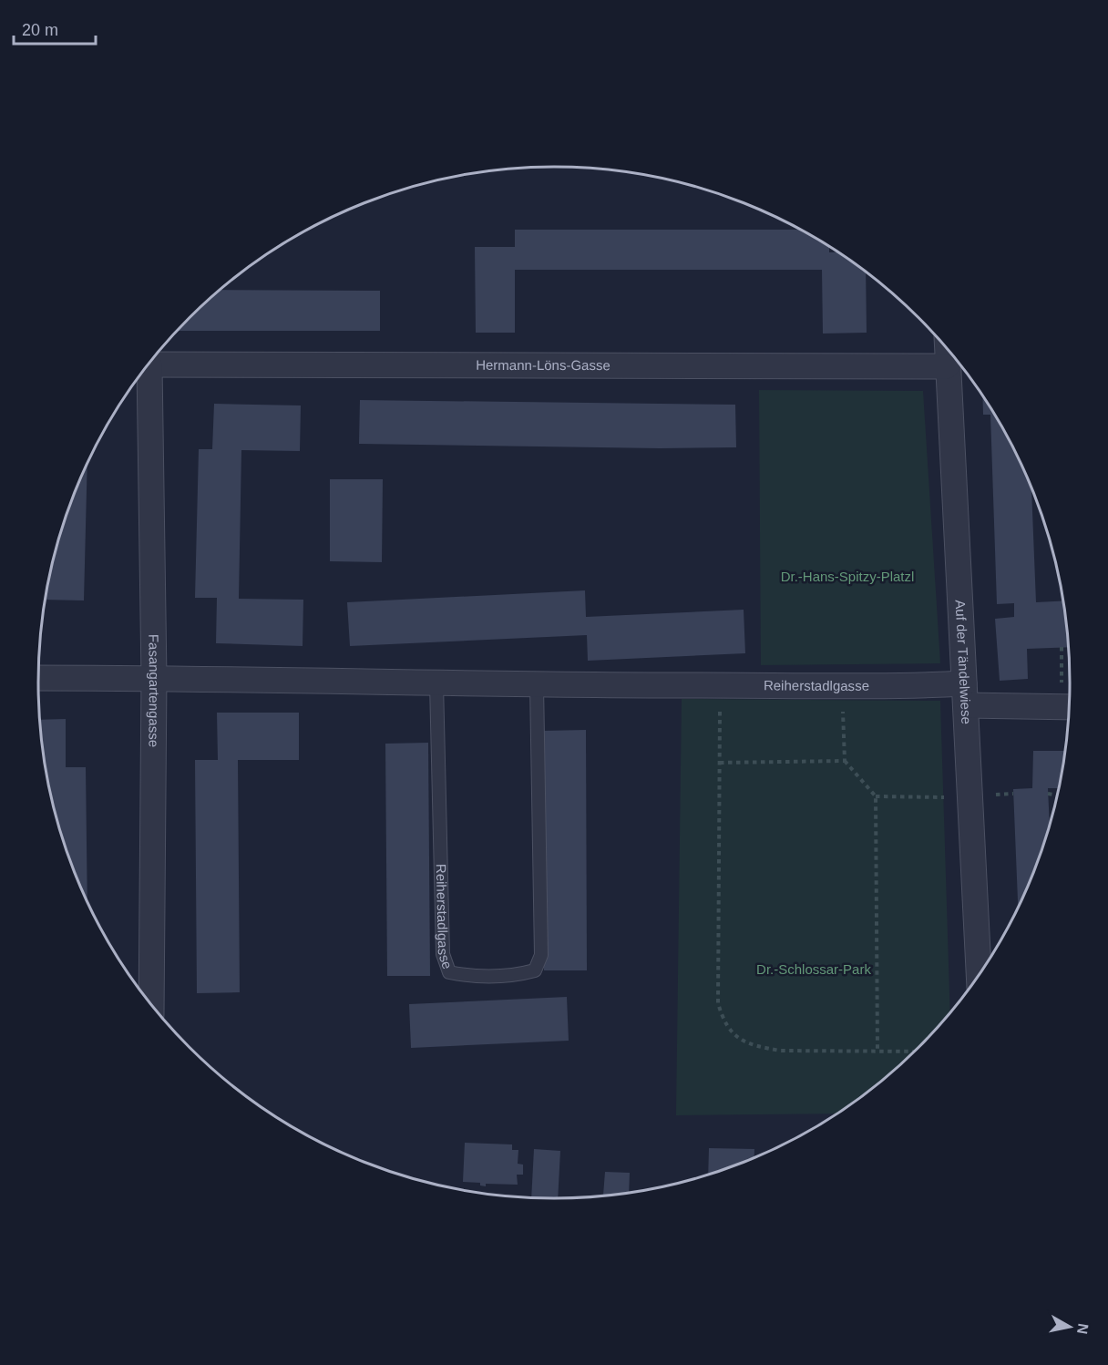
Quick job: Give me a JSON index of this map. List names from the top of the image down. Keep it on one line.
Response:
{"streets":{"street":["Hermann-Löns-Gasse","Auf der Tändelwiese","Reiherstadlgasse","Fasangartengasse"]},"crossings":[["Auf der Tändelwiese","Reiherstadlgasse"],["Reiherstadlgasse","Fasangartengasse"]],"parks":["Dr.-Hans-Spitzy-Platzl","Dr.-Schlossar-Park"],"scale_bar":"20 m","north":"right"}
